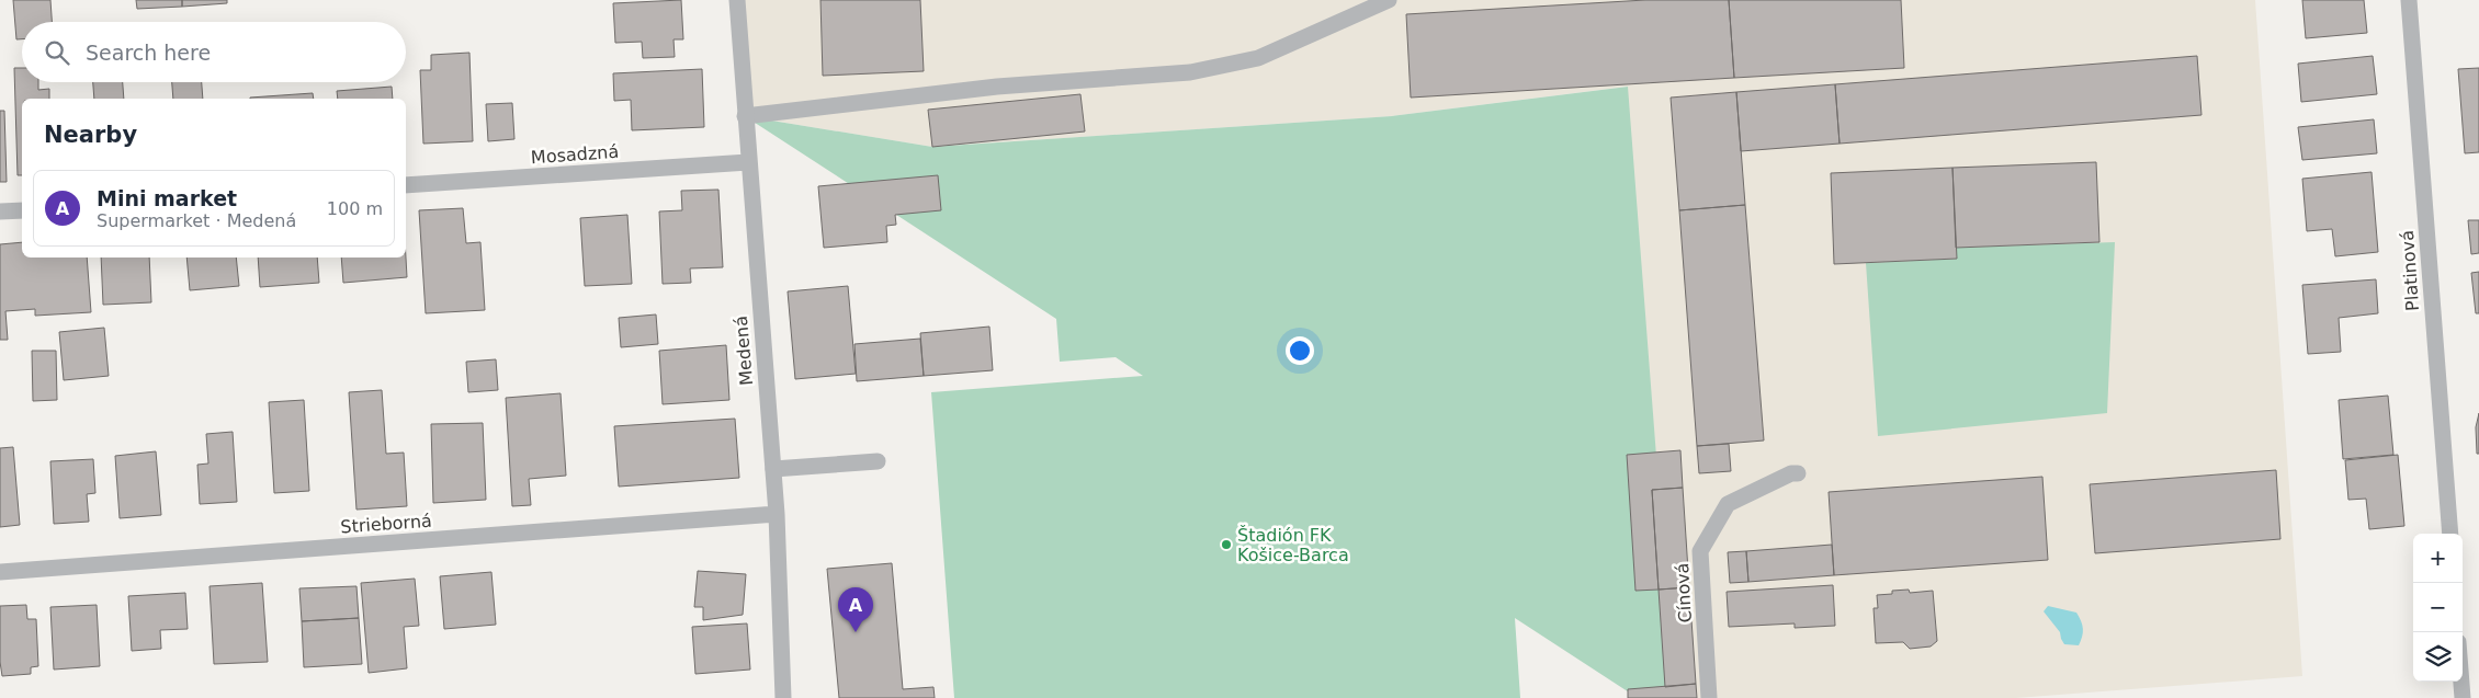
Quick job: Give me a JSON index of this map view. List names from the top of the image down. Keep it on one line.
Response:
{"streets":{"street":["Mosadzná","Platinová","Medená","Strieborná","Cínová"]},"crossings":[["Mosadzná","Medená"],["Medená","Strieborná"]],"places":["Štadión FK Košice-Barca"],"page":{"search":"Search here","heading":"Nearby","list":[{"mark":"A","name":"Mini market","note":"Supermarket · Medená","value":"100 m"}],"map_buttons":["+","−"],"pins":"A"}}
